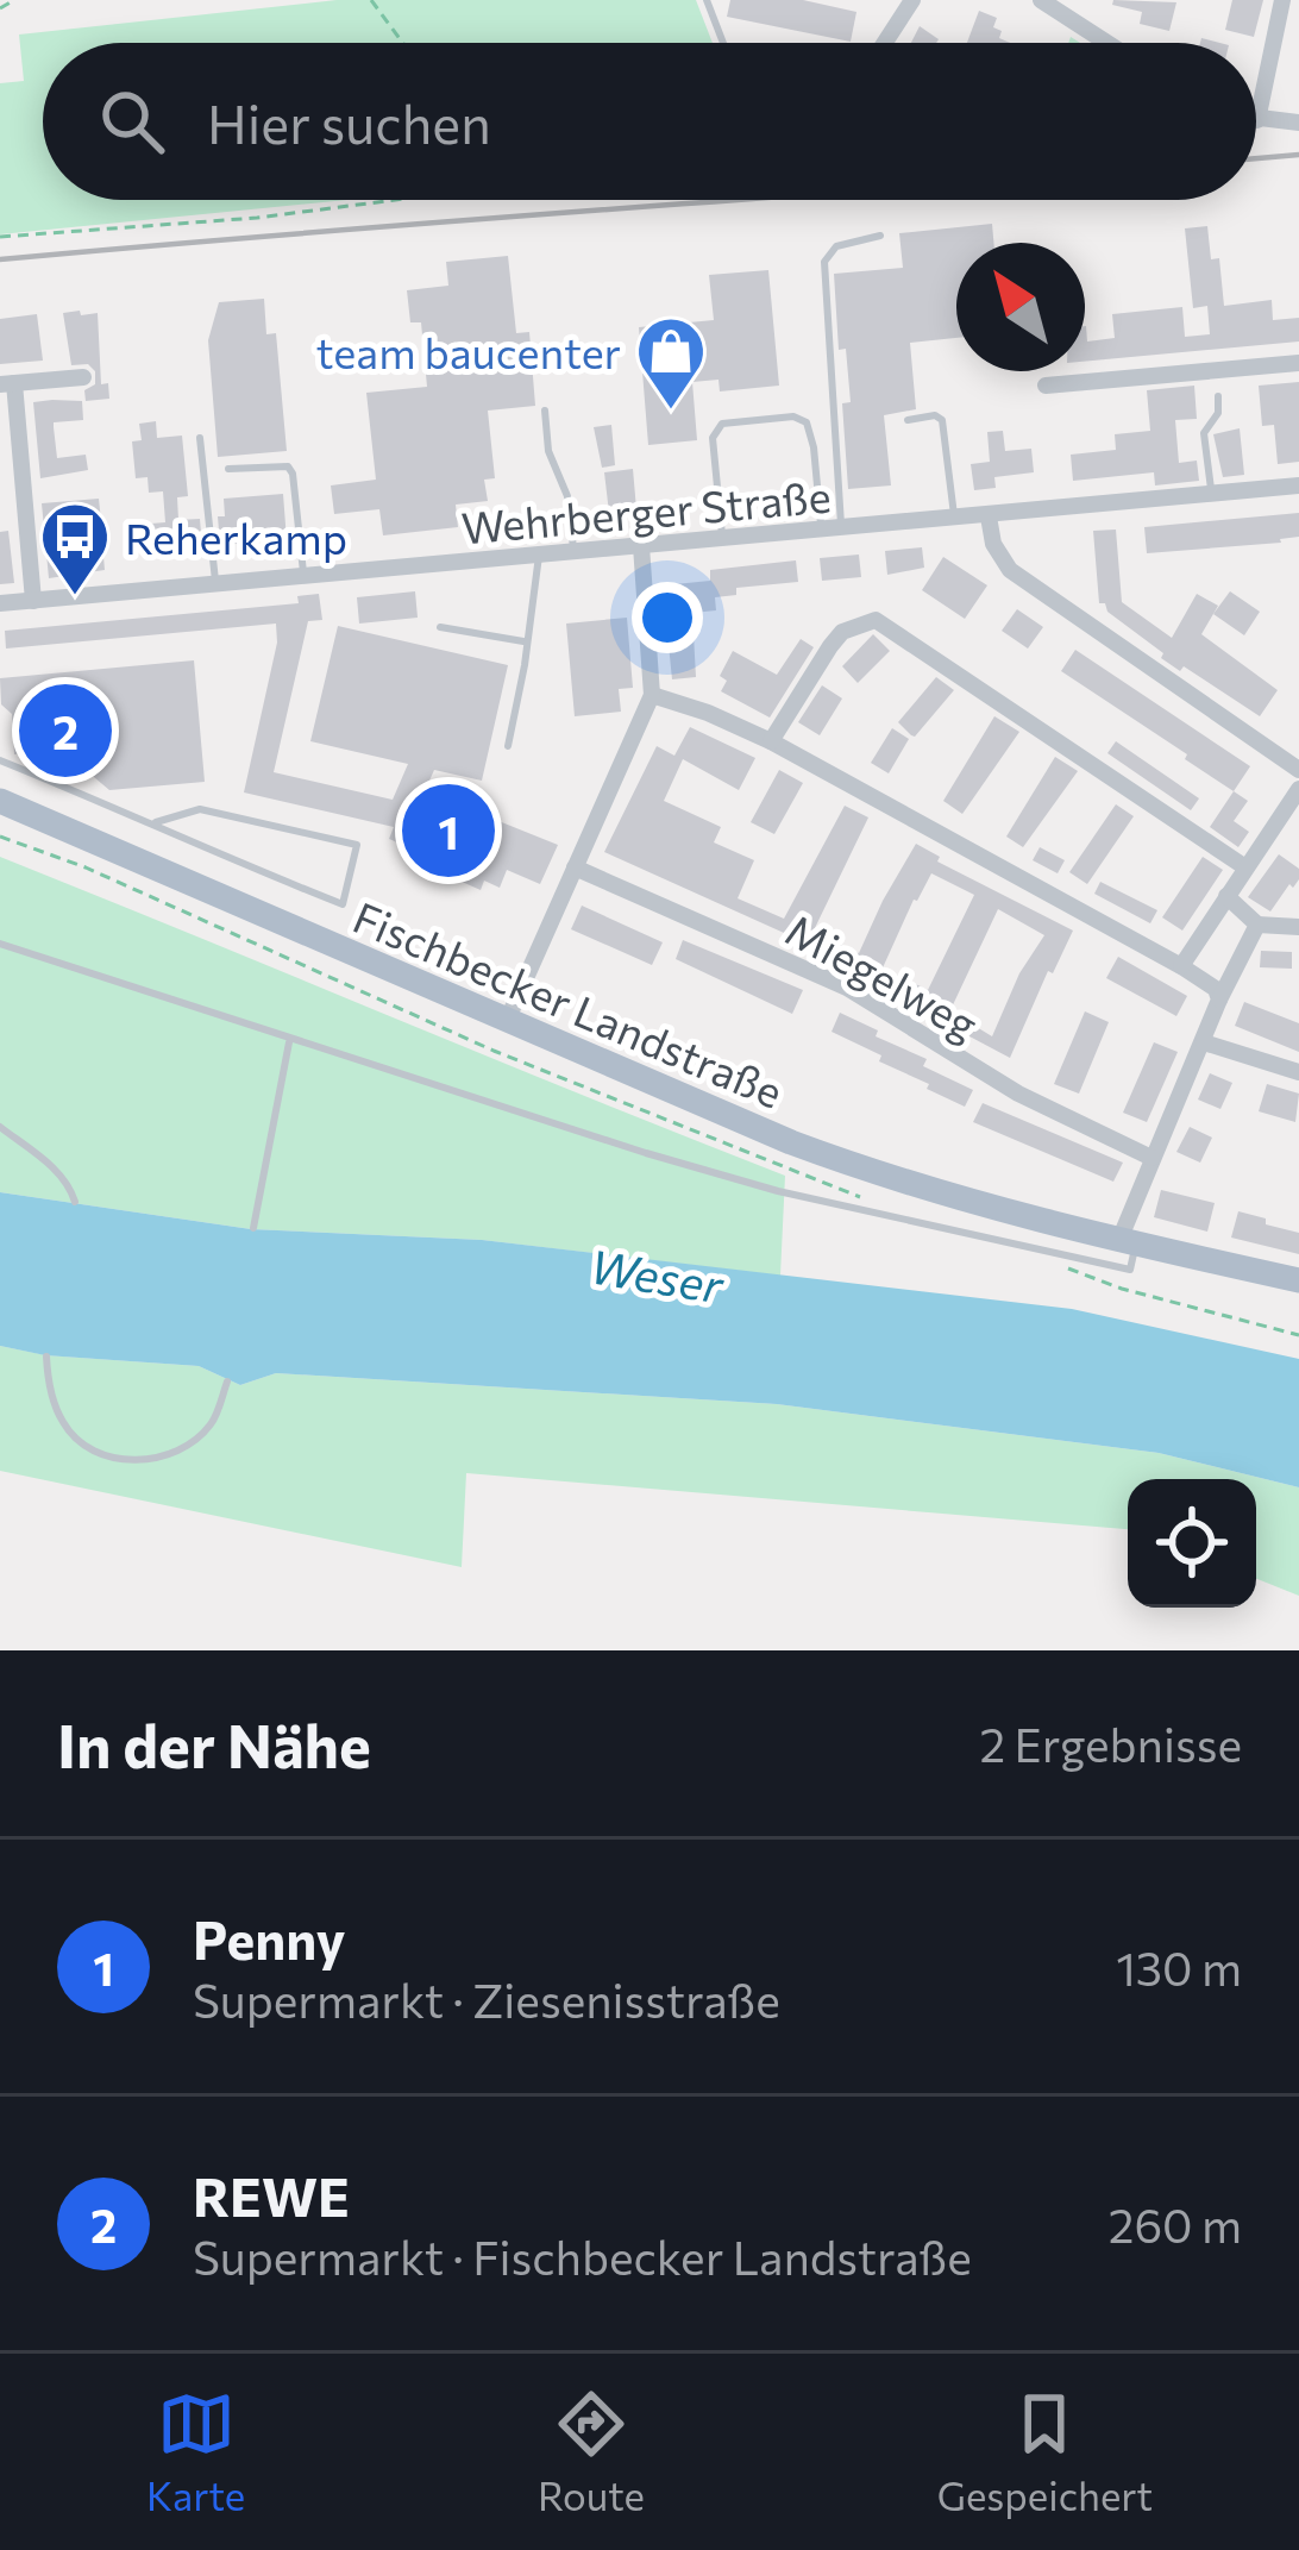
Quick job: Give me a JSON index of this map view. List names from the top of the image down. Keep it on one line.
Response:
{"streets":{"main road":["Fischbecker Landstraße"],"street":["Wehrberger Straße","Miegelweg"]},"water":["Weser"],"places":{"shop":["team baucenter"],"bus stop":["Reherkamp"]},"north":"top left","page":{"search":"Hier suchen","pins":["2","1"],"heading":["In der Nähe","2 Ergebnisse"],"list":[{"mark":"1","name":"Penny","note":"Supermarkt · Ziesenisstraße","value":"130 m"},{"mark":"2","name":"REWE","note":"Supermarkt · Fischbecker Landstraße","value":"260 m"}],"nav":["Karte","Route","Gespeichert"]}}
